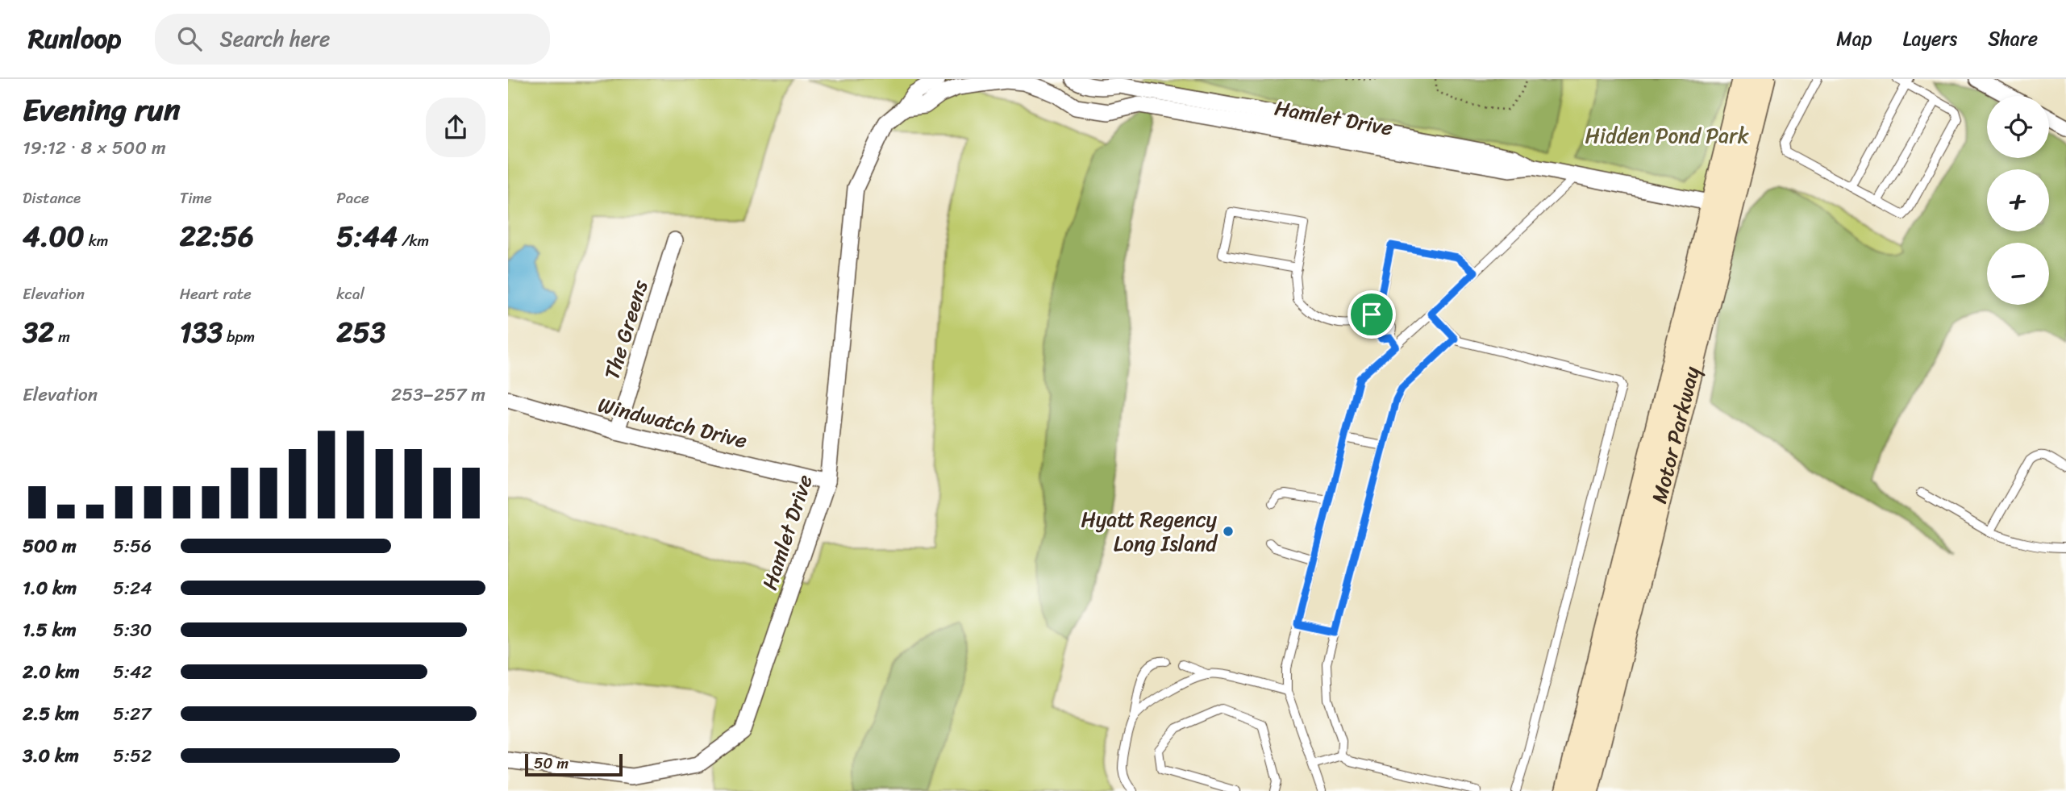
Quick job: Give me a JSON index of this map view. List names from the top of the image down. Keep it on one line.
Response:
{"streets":{"main road":["Motor Parkway"],"street":["Hamlet Drive","The Greens","Windwatch Drive"]},"crossings":[["Hamlet Drive","Windwatch Drive"],["Hamlet Drive","Motor Parkway"],["The Greens","Windwatch Drive"]],"parks":["Hidden Pond Park"],"places":["Hyatt Regency Long Island"],"scale_bar":"50 m","page":{"header":"Runloop","search":"Search here","nav":["Map","Layers","Share"],"heading":["Evening run","19:12 · 8 × 500 m"],"map_buttons":["+","−"],"stats":[["Distance","4.00 km"],["Time","22:56"],["Pace","5:44 /km"],["Elevation","32 m"],["Heart rate","133 bpm"],["kcal","253"]],"chart":["Elevation","253–257 m"],"list":[{"name":"500 m","note":"5:56"},{"name":"1.0 km","note":"5:24"},{"name":"1.5 km","note":"5:30"},{"name":"2.0 km","note":"5:42"},{"name":"2.5 km","note":"5:27"},{"name":"3.0 km","note":"5:52"}],"scale":"50 m"}}
